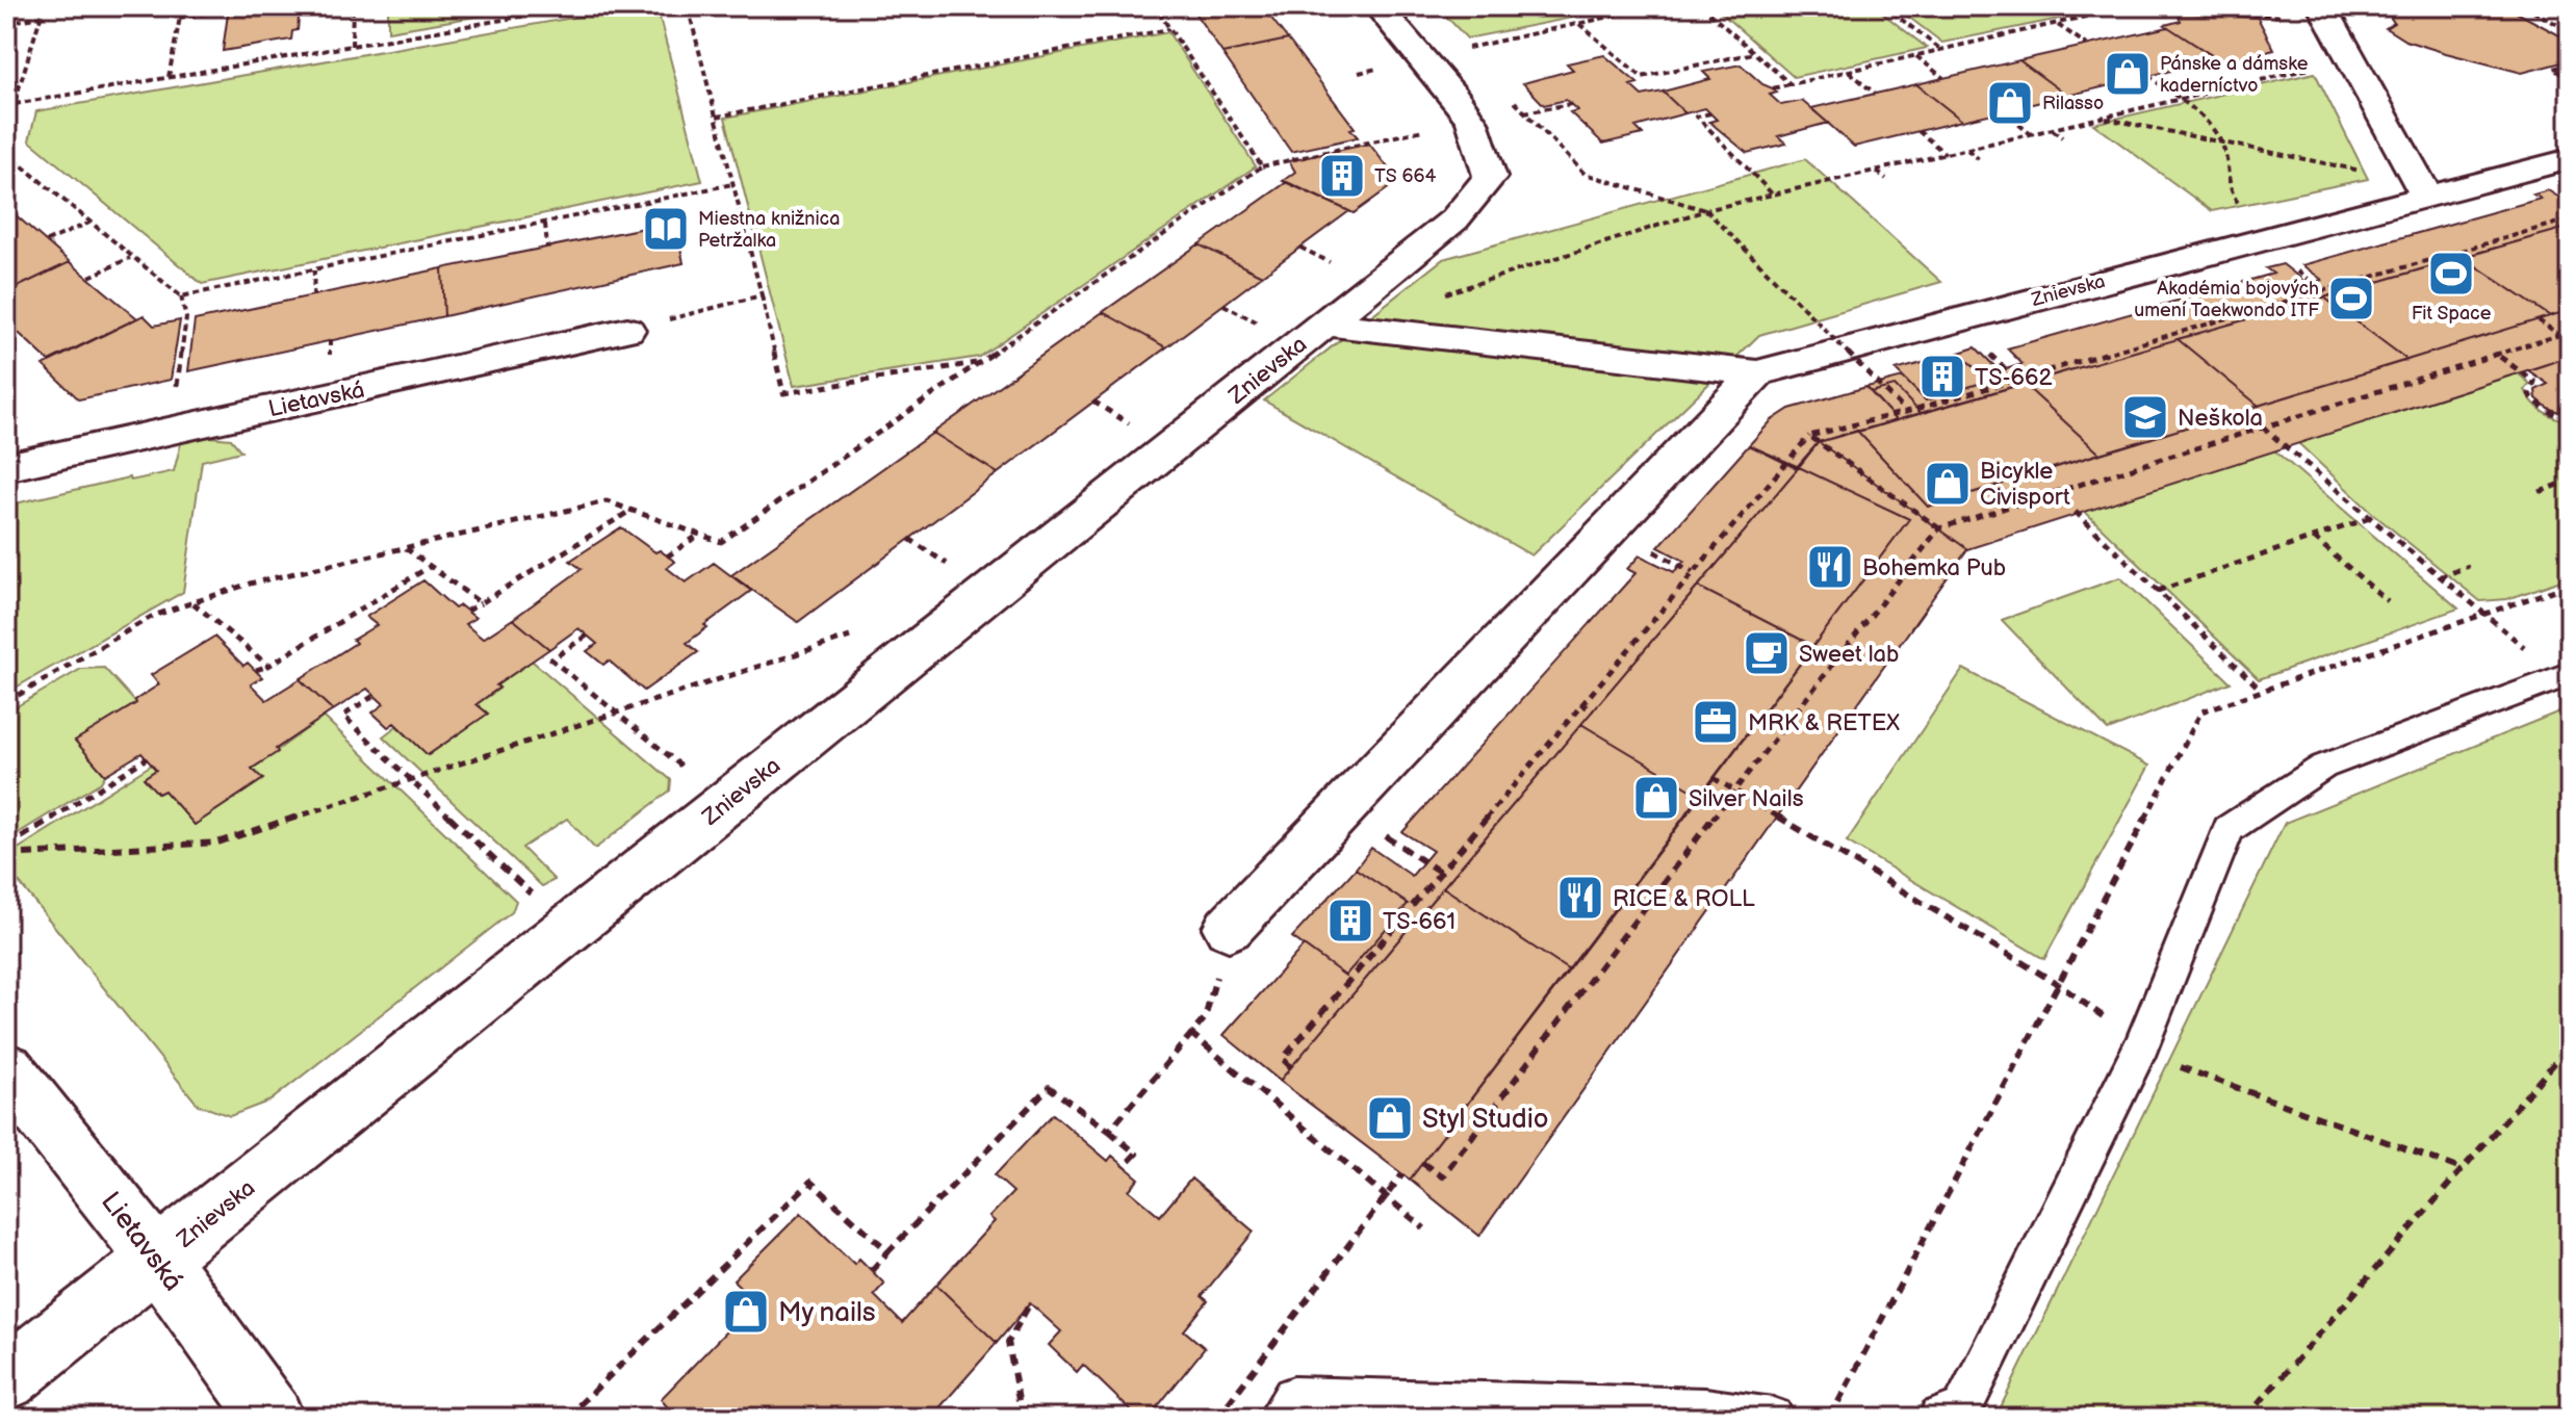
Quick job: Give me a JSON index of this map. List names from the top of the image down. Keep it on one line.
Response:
{"streets":{"street":["Znievska","Lietavská"]},"crossings":[["Znievska","Lietavská"]],"places":{"shop":["Pánske a dámske kaderníctvo","Rilasso","Bicykle Civisport","Silver Nails","Styl Studio","My nails"],"building":["TS 664","TS-662","TS-661"],"library":["Miestna knižnica Petržalka"],"sports":["Fit Space","Akadémia bojových umení Taekwondo ITF"],"school or university":["Neškola"],"restaurant":["Bohemka Pub","RICE & ROLL"],"cafe":["Sweet lab"],"office":["MRK & RETEX"]}}
